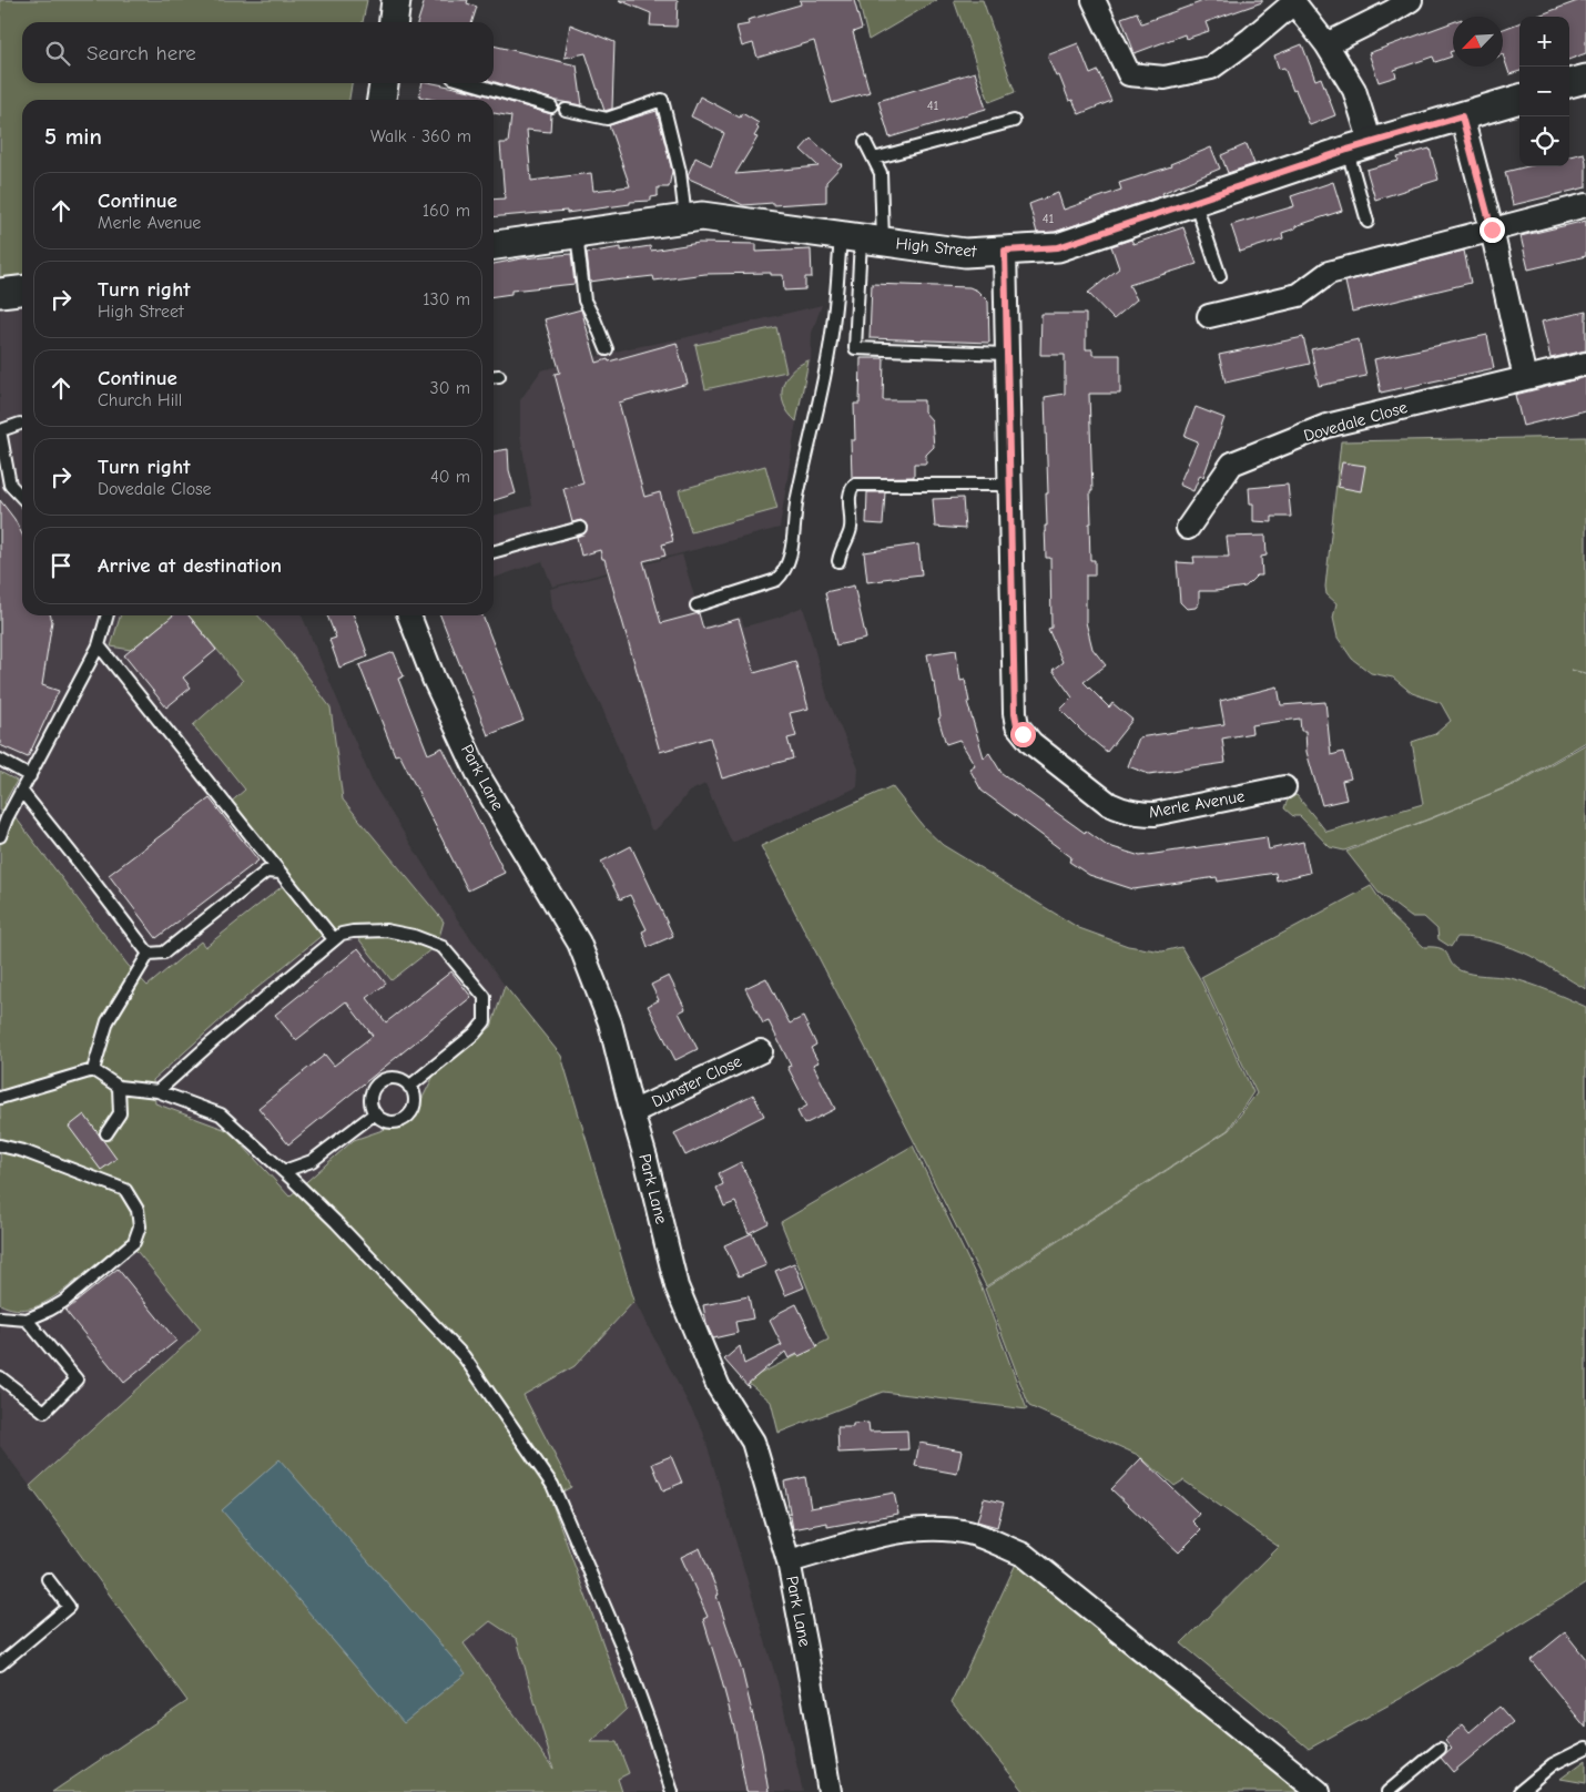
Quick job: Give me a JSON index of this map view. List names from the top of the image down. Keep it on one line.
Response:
{"streets":{"street":["High Street","Dovedale Close","Park Lane","Merle Avenue","Dunster Close"]},"crossings":[["High Street","Merle Avenue"],["Park Lane","Dunster Close"]],"house_numbers":["41","41"],"north":"bottom left","page":{"map_buttons":["+","−"],"search":"Search here","heading":["5 min","Walk · 360 m"],"list":[["Continue","Merle Avenue","160 m"],["Turn right","High Street","130 m"],["Continue","Church Hill","30 m"],["Turn right","Dovedale Close","40 m"],"Arrive at destination"]}}
